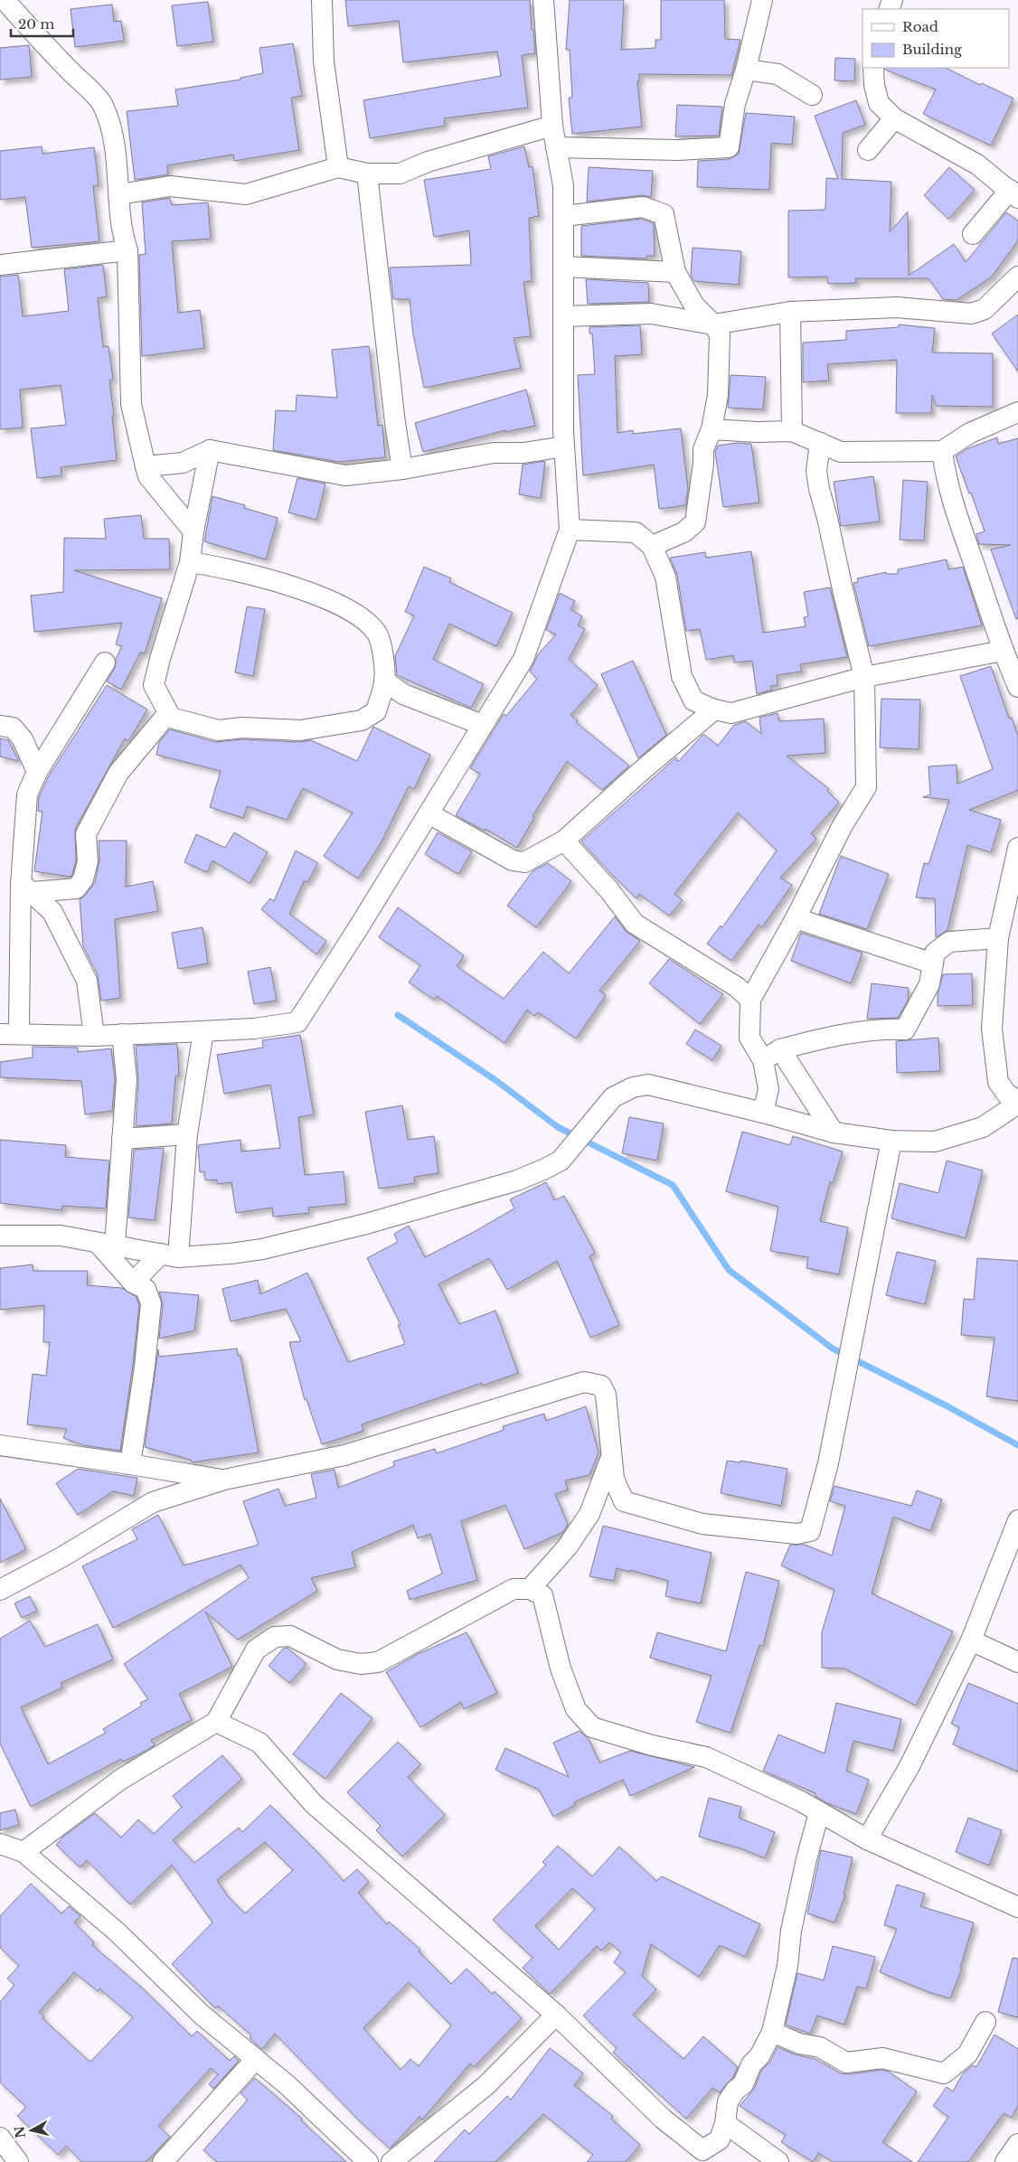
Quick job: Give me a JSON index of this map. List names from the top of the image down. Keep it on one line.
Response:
{"legend":["Road","Building"],"scale_bar":"20 m","north":"left"}
